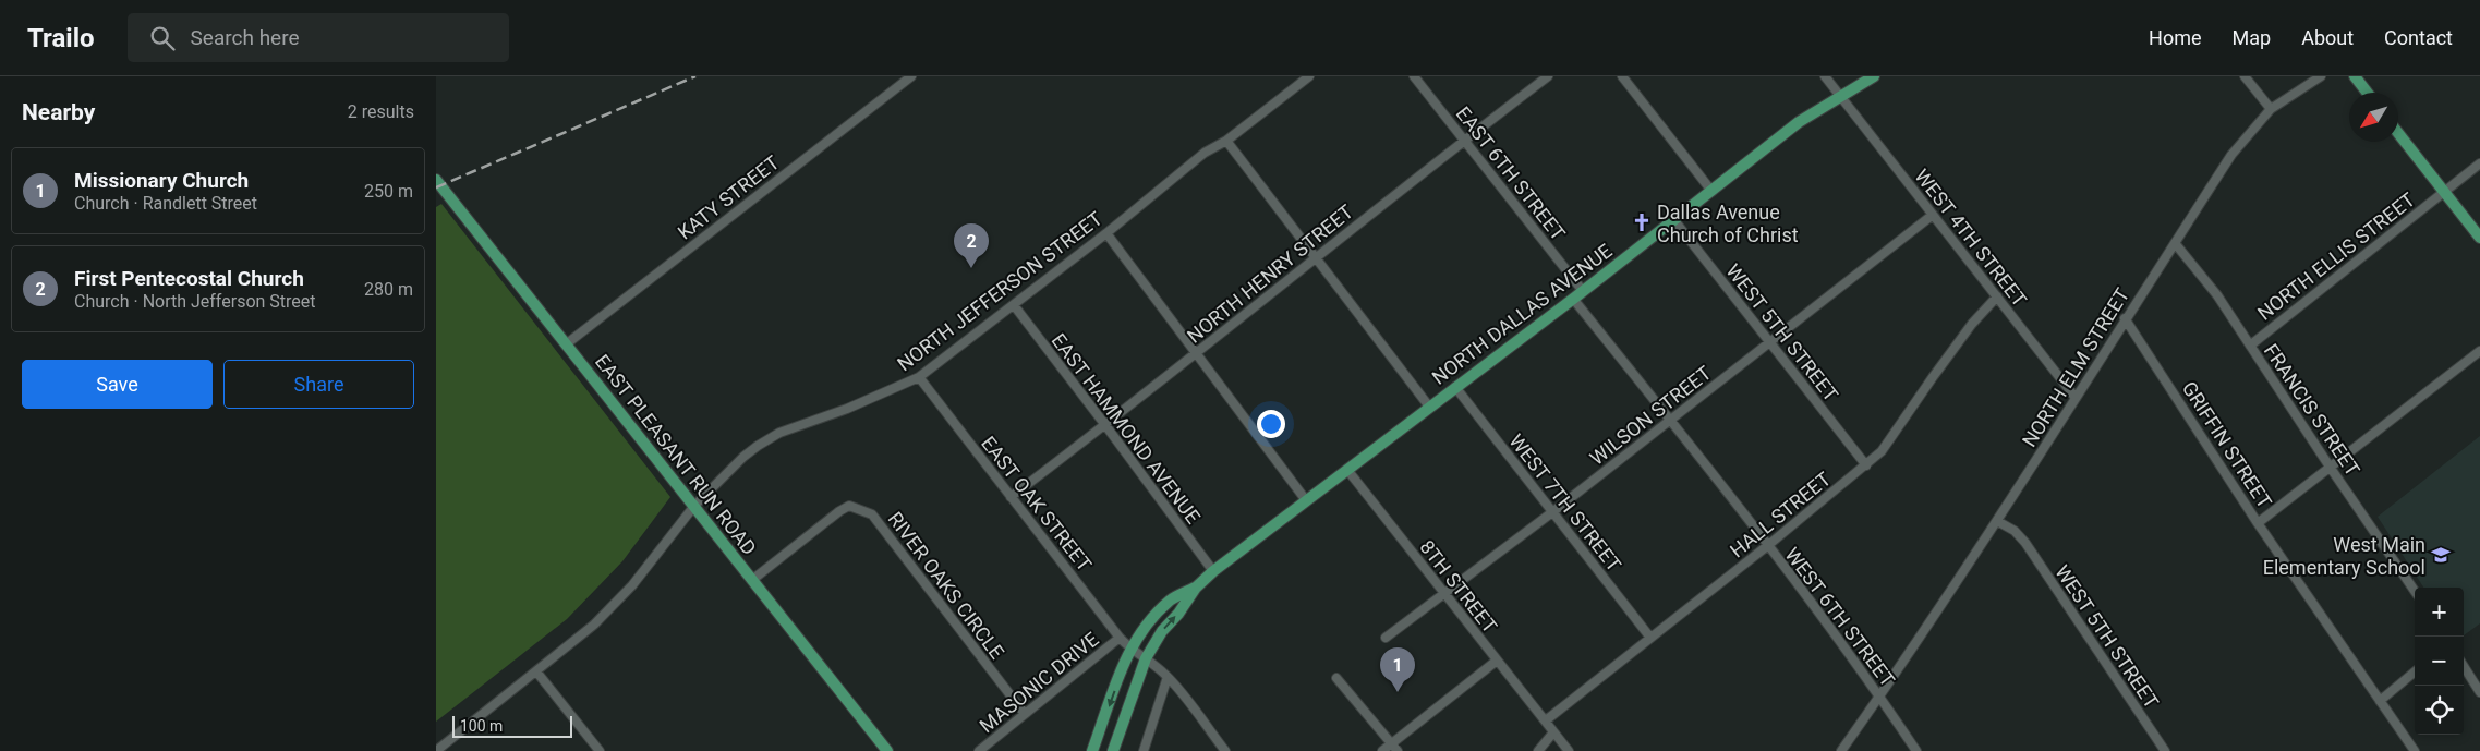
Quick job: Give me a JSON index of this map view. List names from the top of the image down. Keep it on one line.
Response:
{"streets":{"main road":["NORTH DALLAS AVENUE","EAST PLEASANT RUN ROAD"],"street":["EAST 6TH STREET","KATY STREET","WEST 4TH STREET","NORTH ELLIS STREET","NORTH HENRY STREET","NORTH JEFFERSON STREET","WEST 5TH STREET","NORTH ELM STREET","FRANCIS STREET","WILSON STREET","EAST HAMMOND AVENUE","GRIFFIN STREET","WEST 7TH STREET","EAST OAK STREET","HALL STREET","RIVER OAKS CIRCLE","8TH STREET","WEST 6TH STREET","MASONIC DRIVE"]},"crossings":[["EAST 6TH STREET","NORTH HENRY STREET"],["EAST 6TH STREET","NORTH DALLAS AVENUE"],["KATY STREET","EAST PLEASANT RUN ROAD"],["WEST 4TH STREET","NORTH DALLAS AVENUE"],["WEST 4TH STREET","NORTH ELM STREET"],["WEST 4TH STREET","WILSON STREET"],["WEST 4TH STREET","HALL STREET"],["NORTH ELLIS STREET","FRANCIS STREET"],["NORTH HENRY STREET","EAST HAMMOND AVENUE"],["NORTH HENRY STREET","EAST OAK STREET"],["NORTH JEFFERSON STREET","EAST HAMMOND AVENUE"],["NORTH JEFFERSON STREET","EAST PLEASANT RUN ROAD"],["NORTH JEFFERSON STREET","EAST OAK STREET"],["NORTH DALLAS AVENUE","WEST 5TH STREET"],["NORTH DALLAS AVENUE","EAST HAMMOND AVENUE"],["NORTH DALLAS AVENUE","WEST 7TH STREET"],["NORTH DALLAS AVENUE","EAST OAK STREET"],["NORTH DALLAS AVENUE","8TH STREET"],["NORTH DALLAS AVENUE","WEST 6TH STREET"],["WEST 5TH STREET","NORTH ELM STREET"],["WEST 5TH STREET","WILSON STREET"],["WEST 5TH STREET","HALL STREET"],["NORTH ELM STREET","FRANCIS STREET"],["NORTH ELM STREET","GRIFFIN STREET"],["NORTH ELM STREET","WEST 6TH STREET"],["WILSON STREET","WEST 7TH STREET"],["WILSON STREET","8TH STREET"],["WILSON STREET","WEST 6TH STREET"],["EAST PLEASANT RUN ROAD","RIVER OAKS CIRCLE"],["WEST 7TH STREET","HALL STREET"],["EAST OAK STREET","MASONIC DRIVE"],["HALL STREET","8TH STREET"],["HALL STREET","WEST 6TH STREET"],["RIVER OAKS CIRCLE","MASONIC DRIVE"]],"places":{"church":["Dallas Avenue Church of Christ"],"school or university":["West Main Elementary School"]},"scale_bar":"100 m","north":"bottom left","page":{"header":"Trailo","search":"Search here","nav":["Home","Map","About","Contact"],"heading":["Nearby","2 results"],"list":[{"mark":"1","name":"Missionary Church","note":"Church · Randlett Street","value":"250 m"},{"mark":"2","name":"First Pentecostal Church","note":"Church · North Jefferson Street","value":"280 m"}],"pins":["2","1"],"buttons":["Save","Share"],"map_buttons":["+","−"],"scale":"100 m"}}
